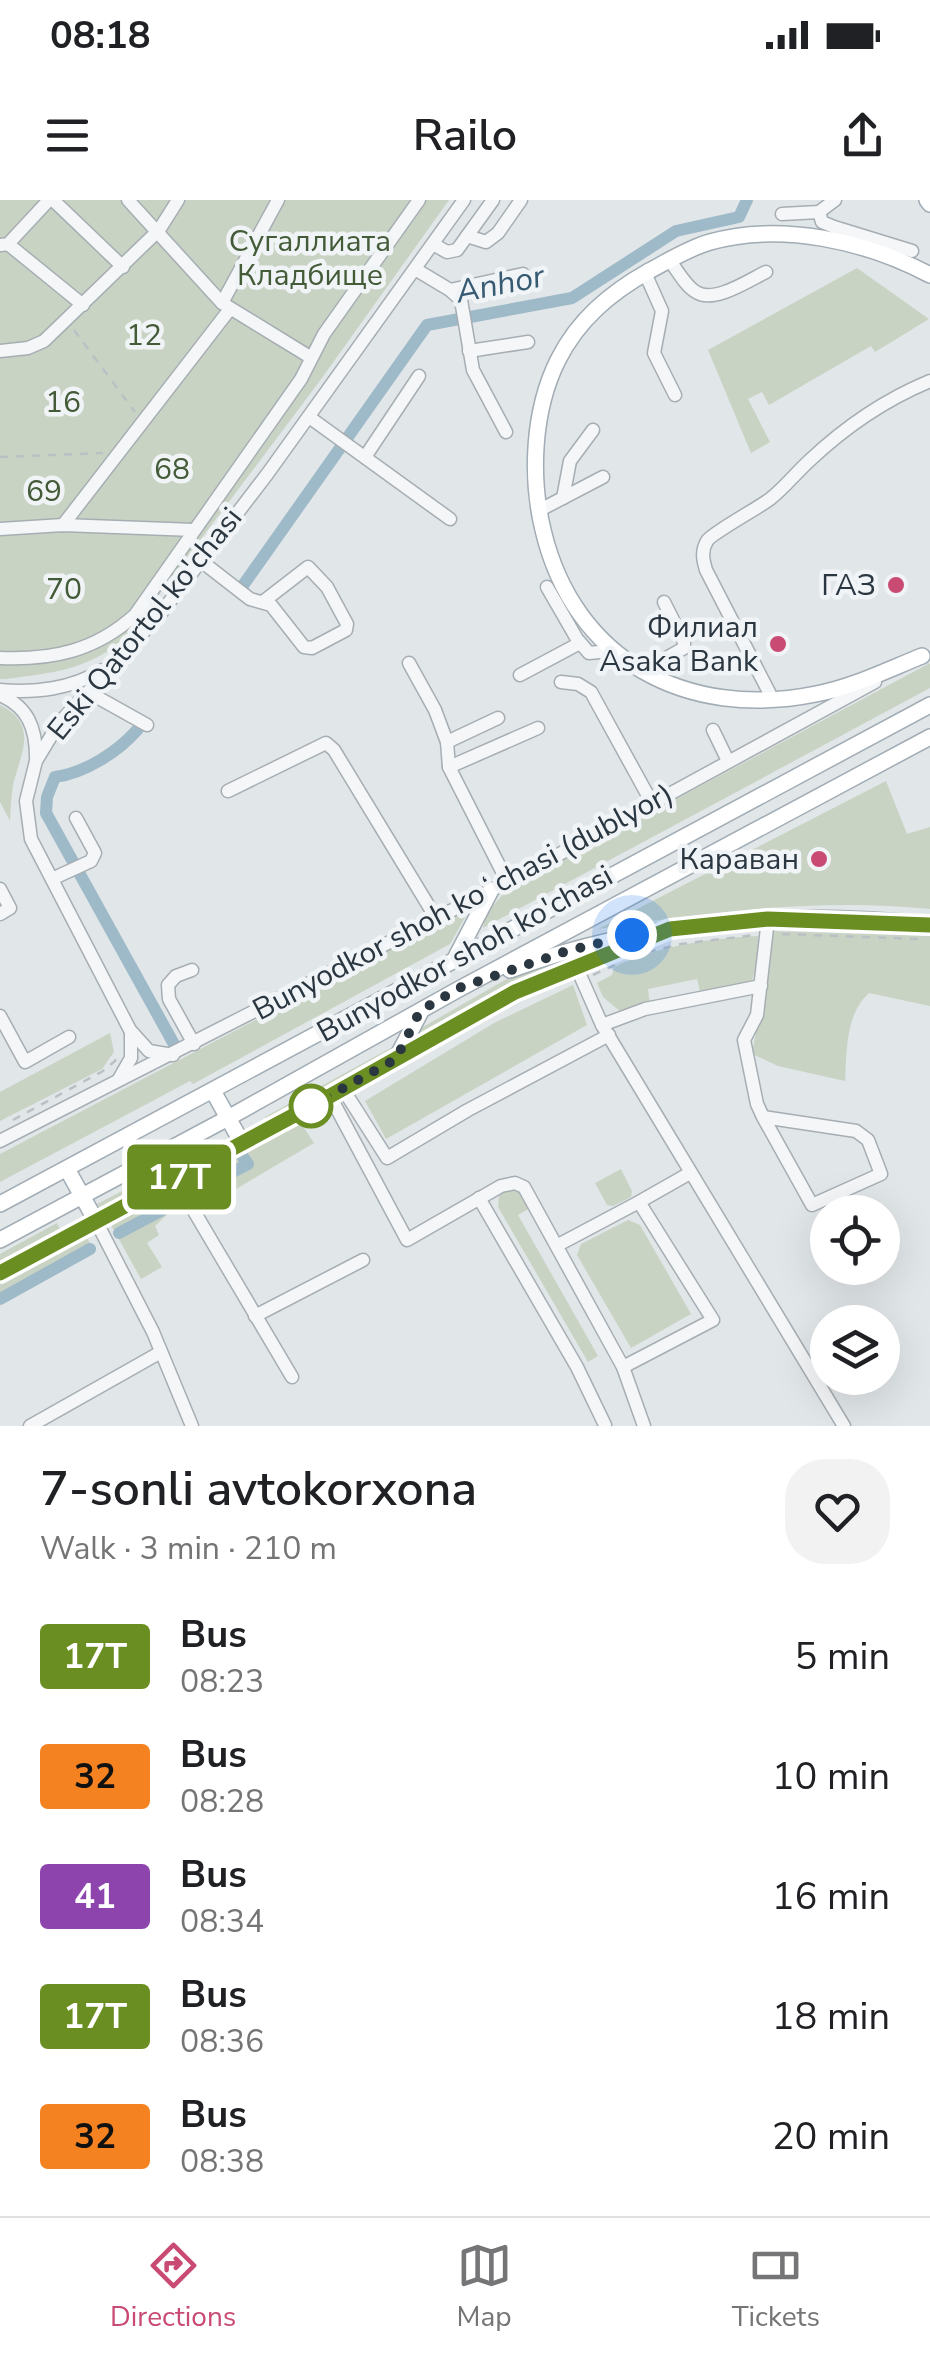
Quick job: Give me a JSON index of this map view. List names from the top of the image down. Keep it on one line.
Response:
{"streets":{"main road":["Bunyodkor shoh ko'chasi"],"street":["Eski Qatortol ko'chasi","Bunyodkor shoh koʻchasi (dublyor)"]},"water":["Anhor"],"parks":["Сугаллиата Кладбище","12","16","68","69","70"],"places":["ГАЗ","Филиал Asaka Bank","Караван"],"lines":["bus line 17T"],"page":{"status":"08:18","header":"Railo","on_map":"17T","heading":["7-sonli avtokorxona","Walk · 3 min · 210 m"],"list":[{"mark":"17T","name":"Bus","note":"08:23","value":"5 min"},{"mark":"32","name":"Bus","note":"08:28","value":"10 min"},{"mark":"41","name":"Bus","note":"08:34","value":"16 min"},{"mark":"17T","name":"Bus","note":"08:36","value":"18 min"},{"mark":"32","name":"Bus","note":"08:38","value":"20 min"}],"tabs":["Directions","Map","Tickets"]}}
